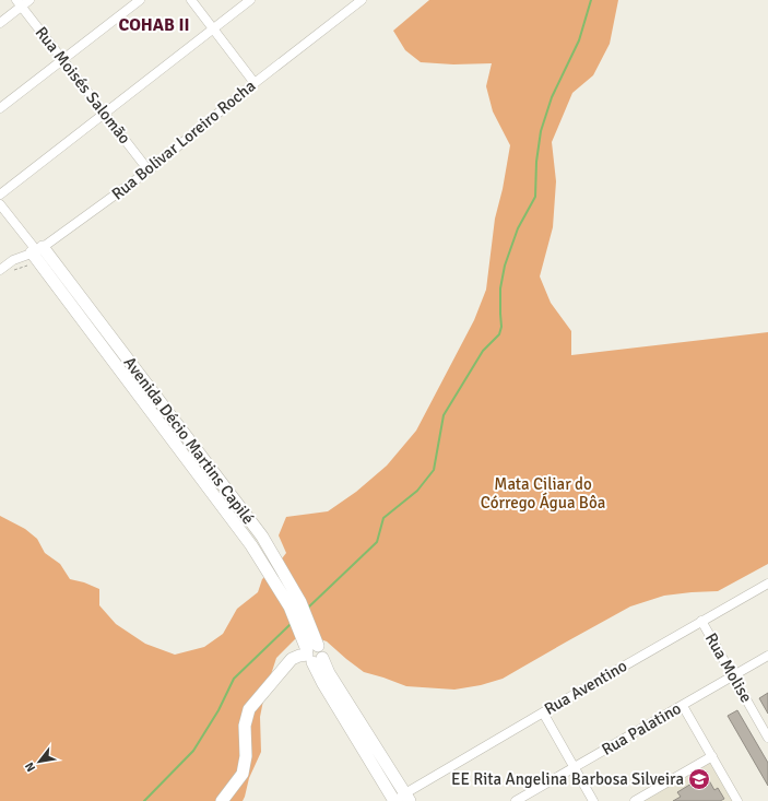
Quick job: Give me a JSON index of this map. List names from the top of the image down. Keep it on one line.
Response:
{"streets":{"street":["Rua Moisés Salomão","Rua Bolivar Loreiro Rocha","Avenida Décio Martins Capilé","Rua Molise","Rua Aventino","Rua Palatino"]},"crossings":[["Rua Moisés Salomão","Rua Bolivar Loreiro Rocha"],["Rua Bolivar Loreiro Rocha","Avenida Décio Martins Capilé"],["Avenida Décio Martins Capilé","Rua Aventino"],["Rua Molise","Rua Aventino"],["Rua Molise","Rua Palatino"]],"districts":["COHAB II"],"parks":["Mata Ciliar do Córrego Água Bôa"],"places":{"school or university":["EE Rita Angelina Barbosa Silveira"]},"north":"bottom left"}
